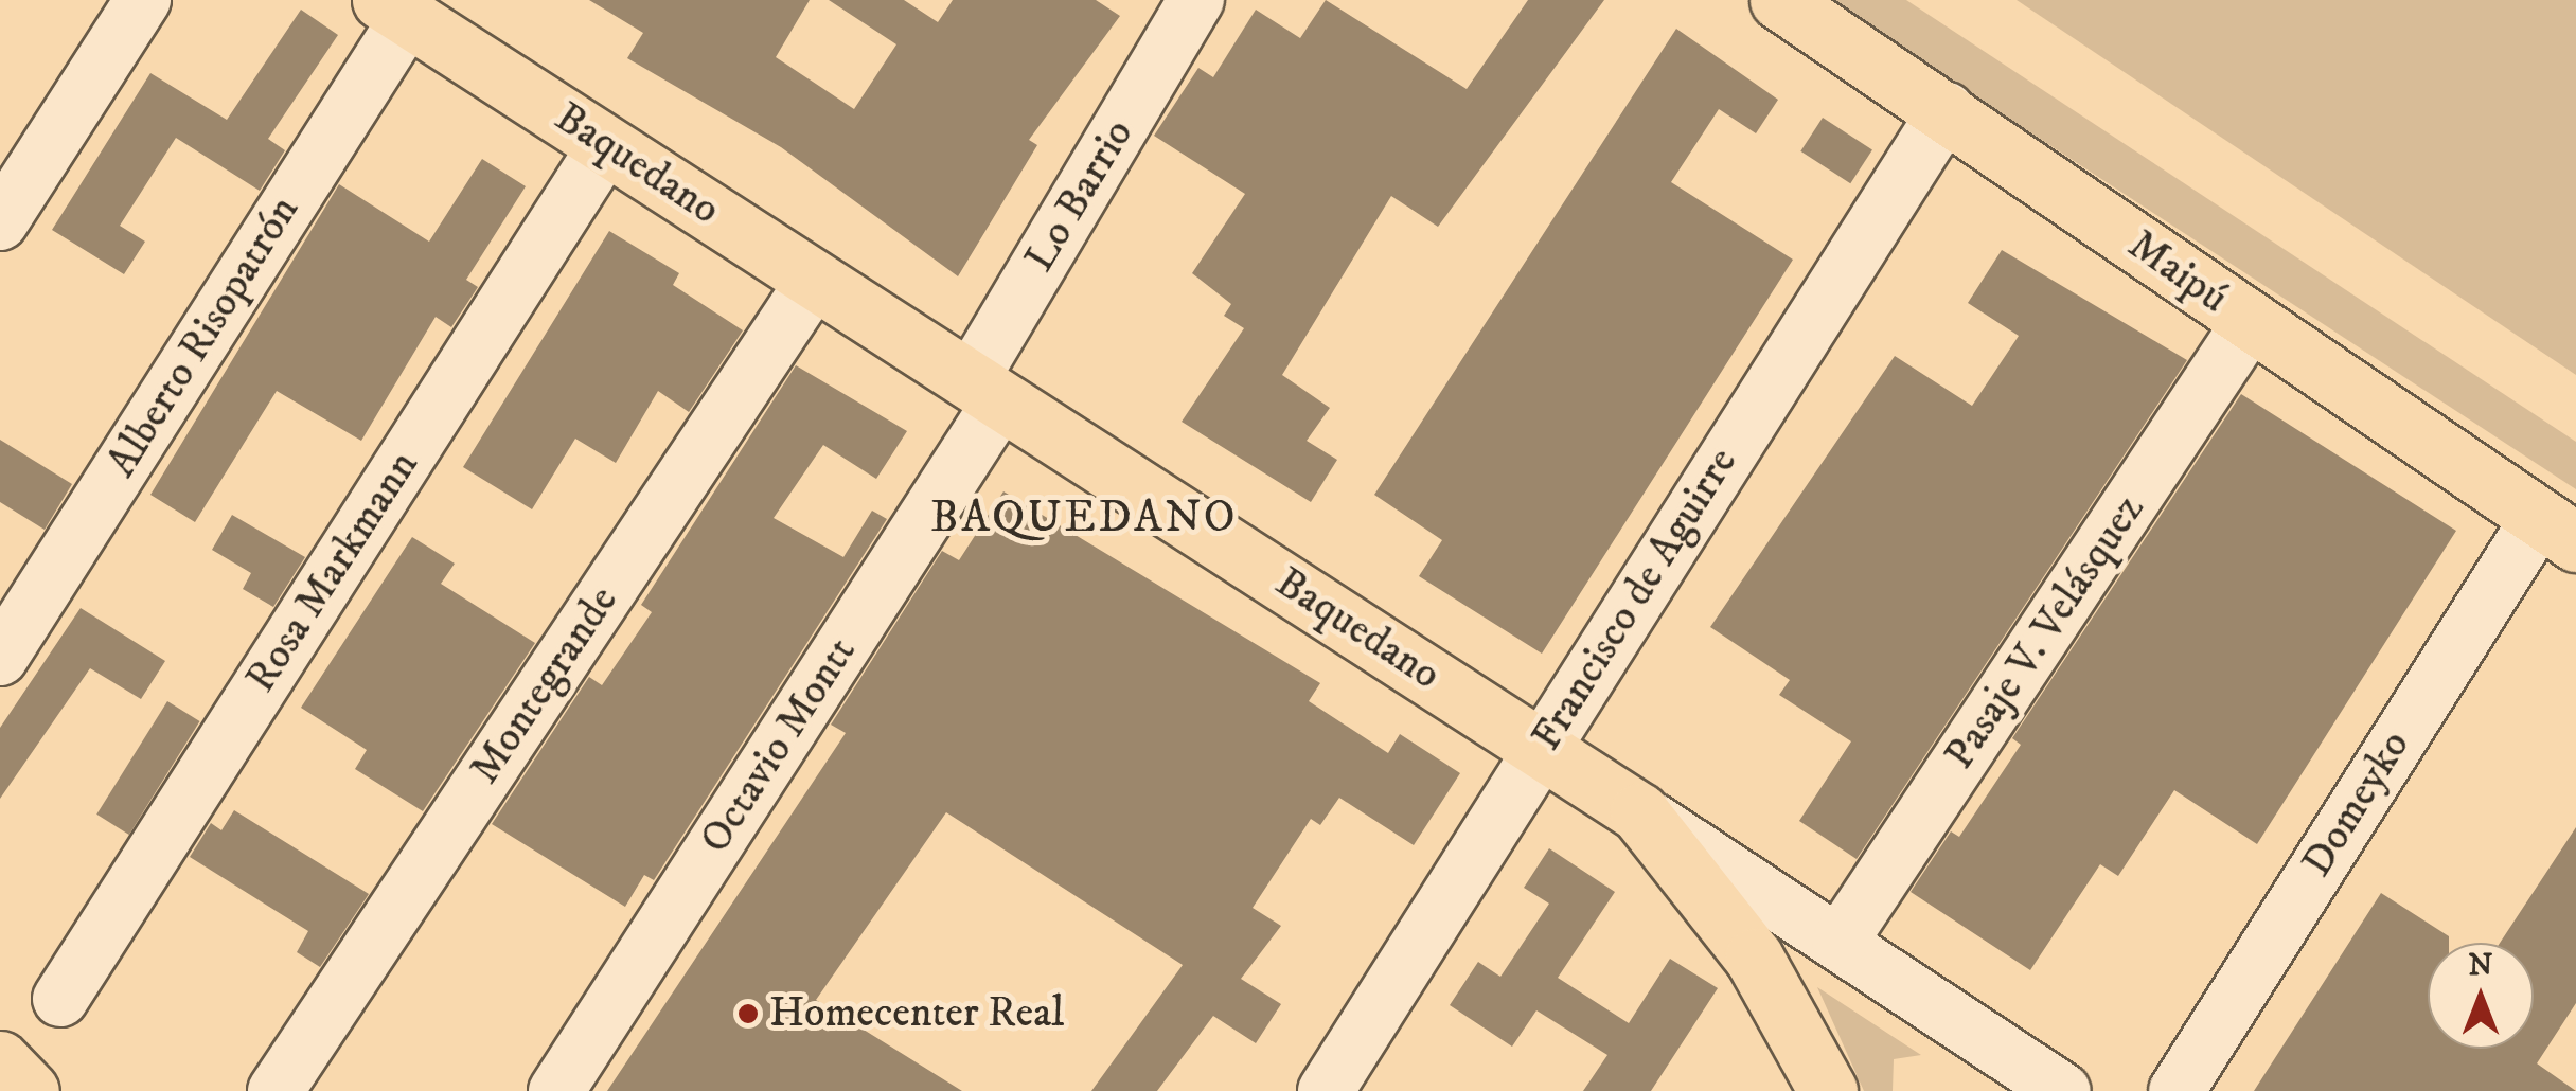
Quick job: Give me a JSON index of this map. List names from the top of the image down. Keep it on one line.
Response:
{"streets":{"main road":["Baquedano","Maipú"],"street":["Lo Barrio","Alberto Risopatrón","Rosa Markmann","Francisco de Aguirre","Pasaje V. Velásquez","Montegrande","Octavio Montt","Domeyko"]},"crossings":[["Baquedano","Lo Barrio"],["Baquedano","Alberto Risopatrón"],["Baquedano","Rosa Markmann"],["Baquedano","Francisco de Aguirre"],["Baquedano","Pasaje V. Velásquez"],["Baquedano","Montegrande"],["Baquedano","Octavio Montt"],["Lo Barrio","Octavio Montt"],["Maipú","Francisco de Aguirre"],["Maipú","Pasaje V. Velásquez"],["Maipú","Domeyko"]],"districts":["BAQUEDANO"],"places":["Homecenter Real"],"north":"top"}
